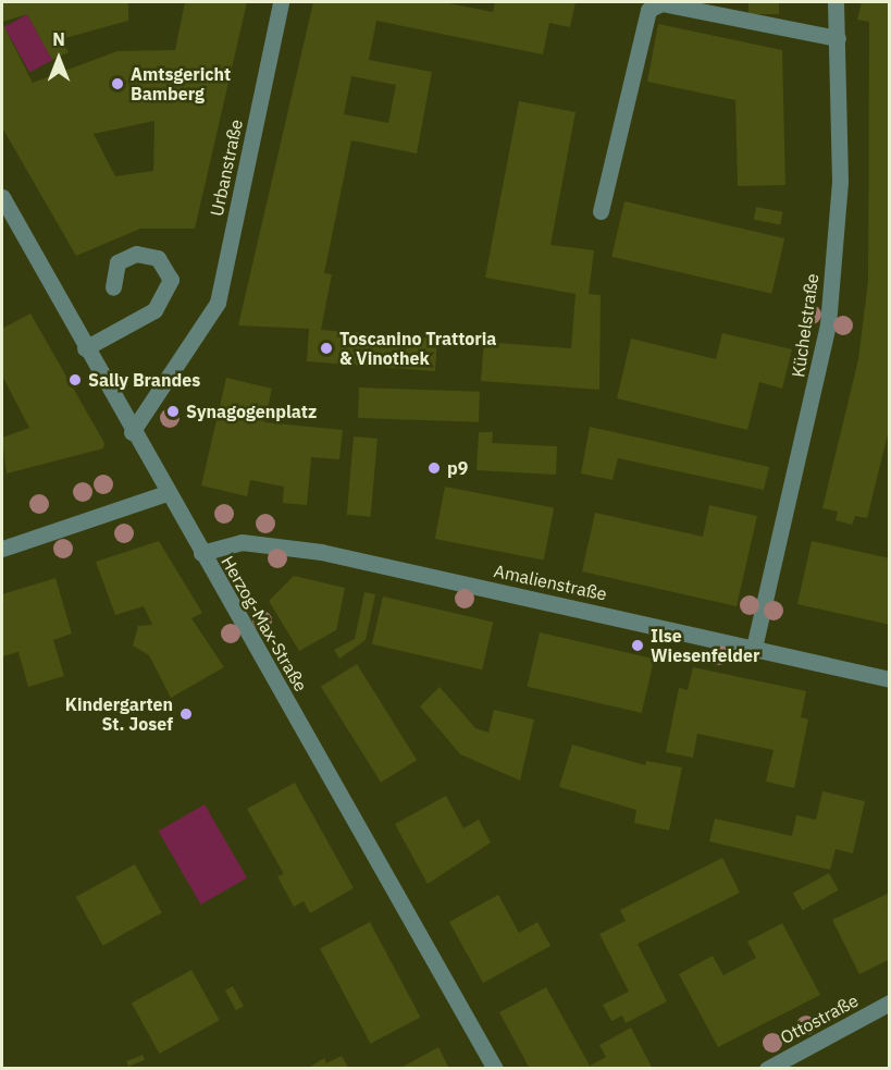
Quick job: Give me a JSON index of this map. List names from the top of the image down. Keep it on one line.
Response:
{"streets":{"street":["Urbanstraße","Küchelstraße","Amalienstraße","Herzog-Max-Straße","Ottostraße"]},"crossings":[["Urbanstraße","Herzog-Max-Straße"],["Küchelstraße","Amalienstraße"],["Amalienstraße","Herzog-Max-Straße"]],"places":["Amtsgericht Bamberg","Toscanino Trattoria & Vinothek","Sally Brandes","Synagogenplatz","p9","Ilse Wiesenfelder","Kindergarten St. Josef"],"north":"top"}
